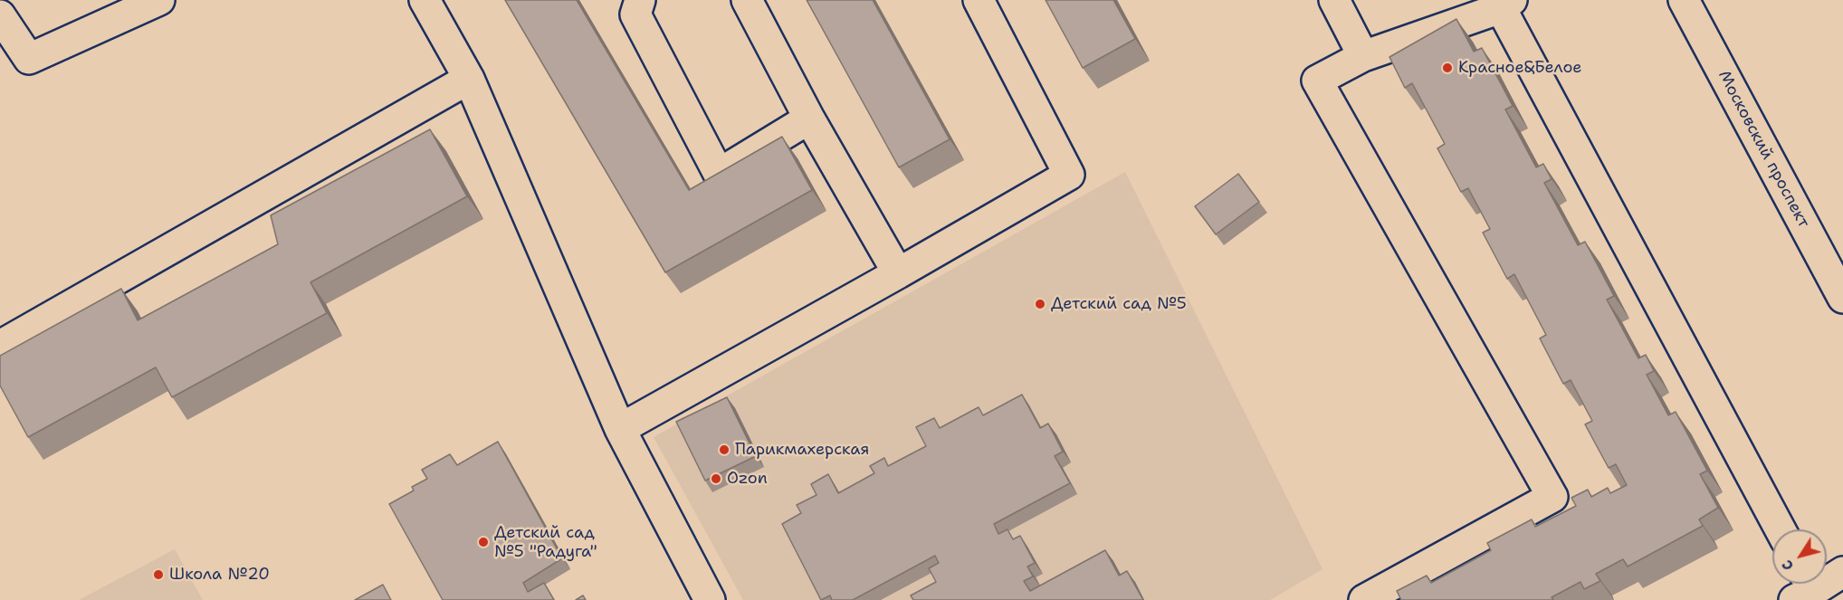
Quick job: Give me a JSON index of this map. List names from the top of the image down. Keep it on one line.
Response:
{"streets":{"main road":["Московский проспект"]},"places":["Красное&Белое","Детский сад №5","Парикмахерская","Ozon","Детский сад №5 \"Радуга\"","Школа №20"],"north":"bottom left"}
